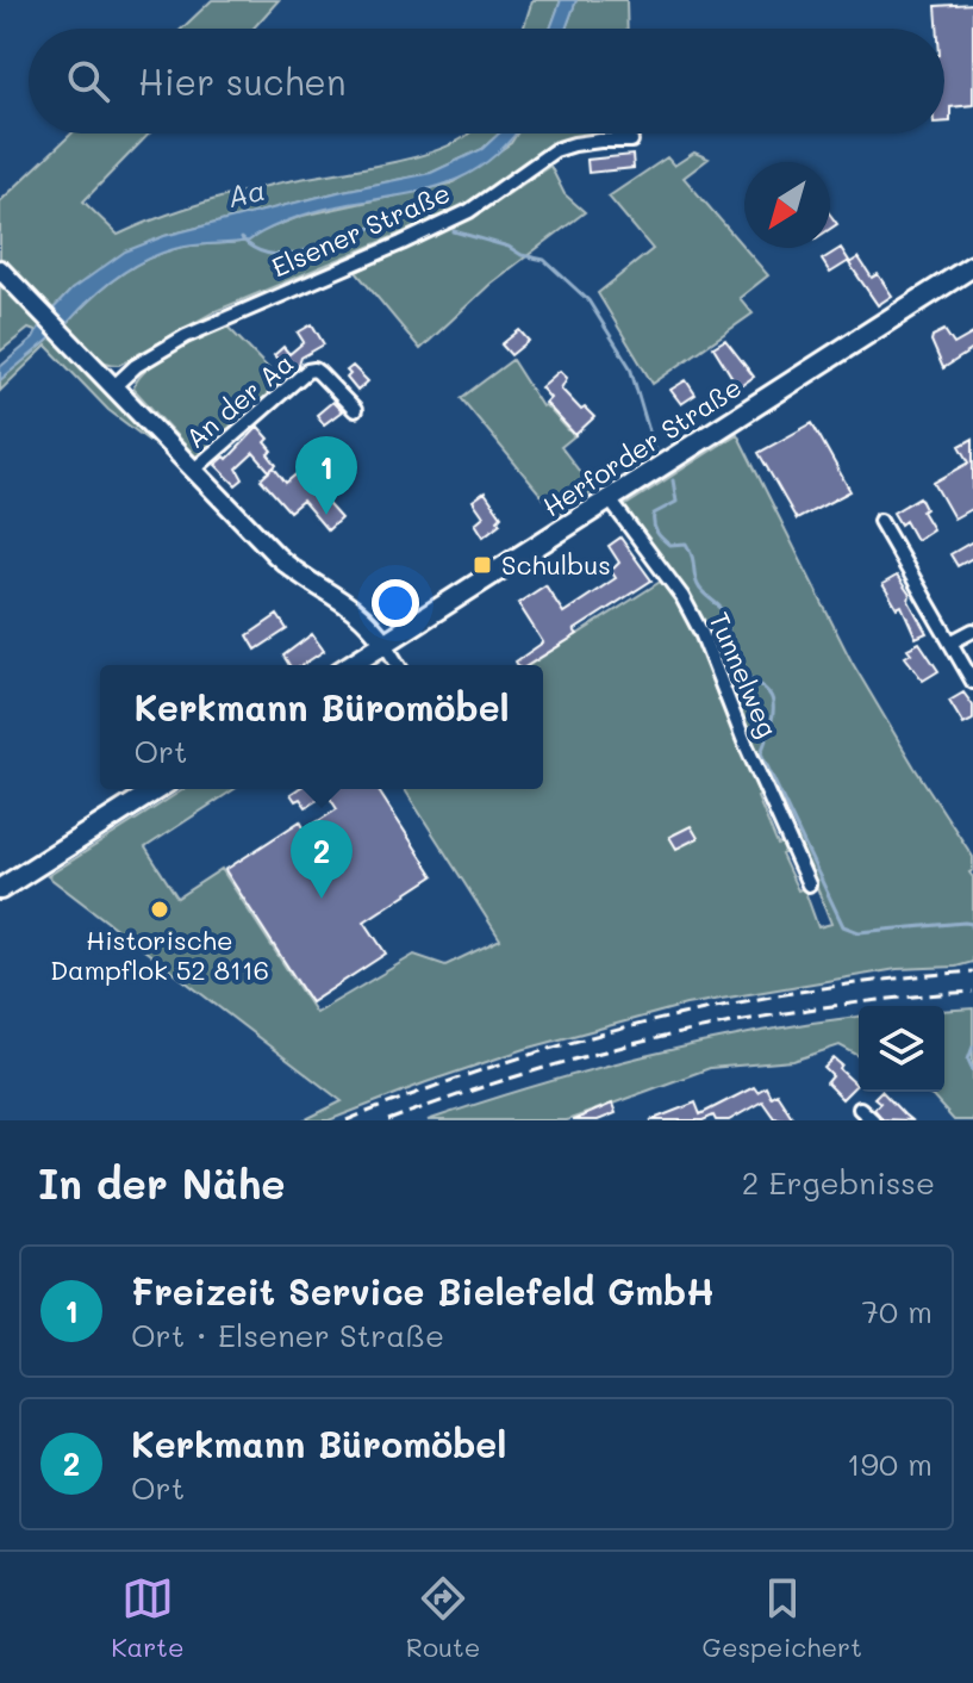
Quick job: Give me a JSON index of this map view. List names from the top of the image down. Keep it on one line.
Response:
{"streets":{"main road":["Herforder Straße"],"street":["Elsener Straße","An der Aa","Tunnelweg"]},"crossings":[["Herforder Straße","Tunnelweg"]],"water":["Aa"],"places":{"transit":["Schulbus"],"other":["Historische Dampflok 52 8116"]},"north":"bottom left","page":{"search":"Hier suchen","pins":["1","2"],"popup":["Kerkmann Büromöbel","Ort"],"heading":["In der Nähe","2 Ergebnisse"],"list":[{"mark":"1","name":"Freizeit Service Bielefeld GmbH","note":"Ort · Elsener Straße","value":"70 m"},{"mark":"2","name":"Kerkmann Büromöbel","note":"Ort","value":"190 m"}],"nav":["Karte","Route","Gespeichert"]}}
